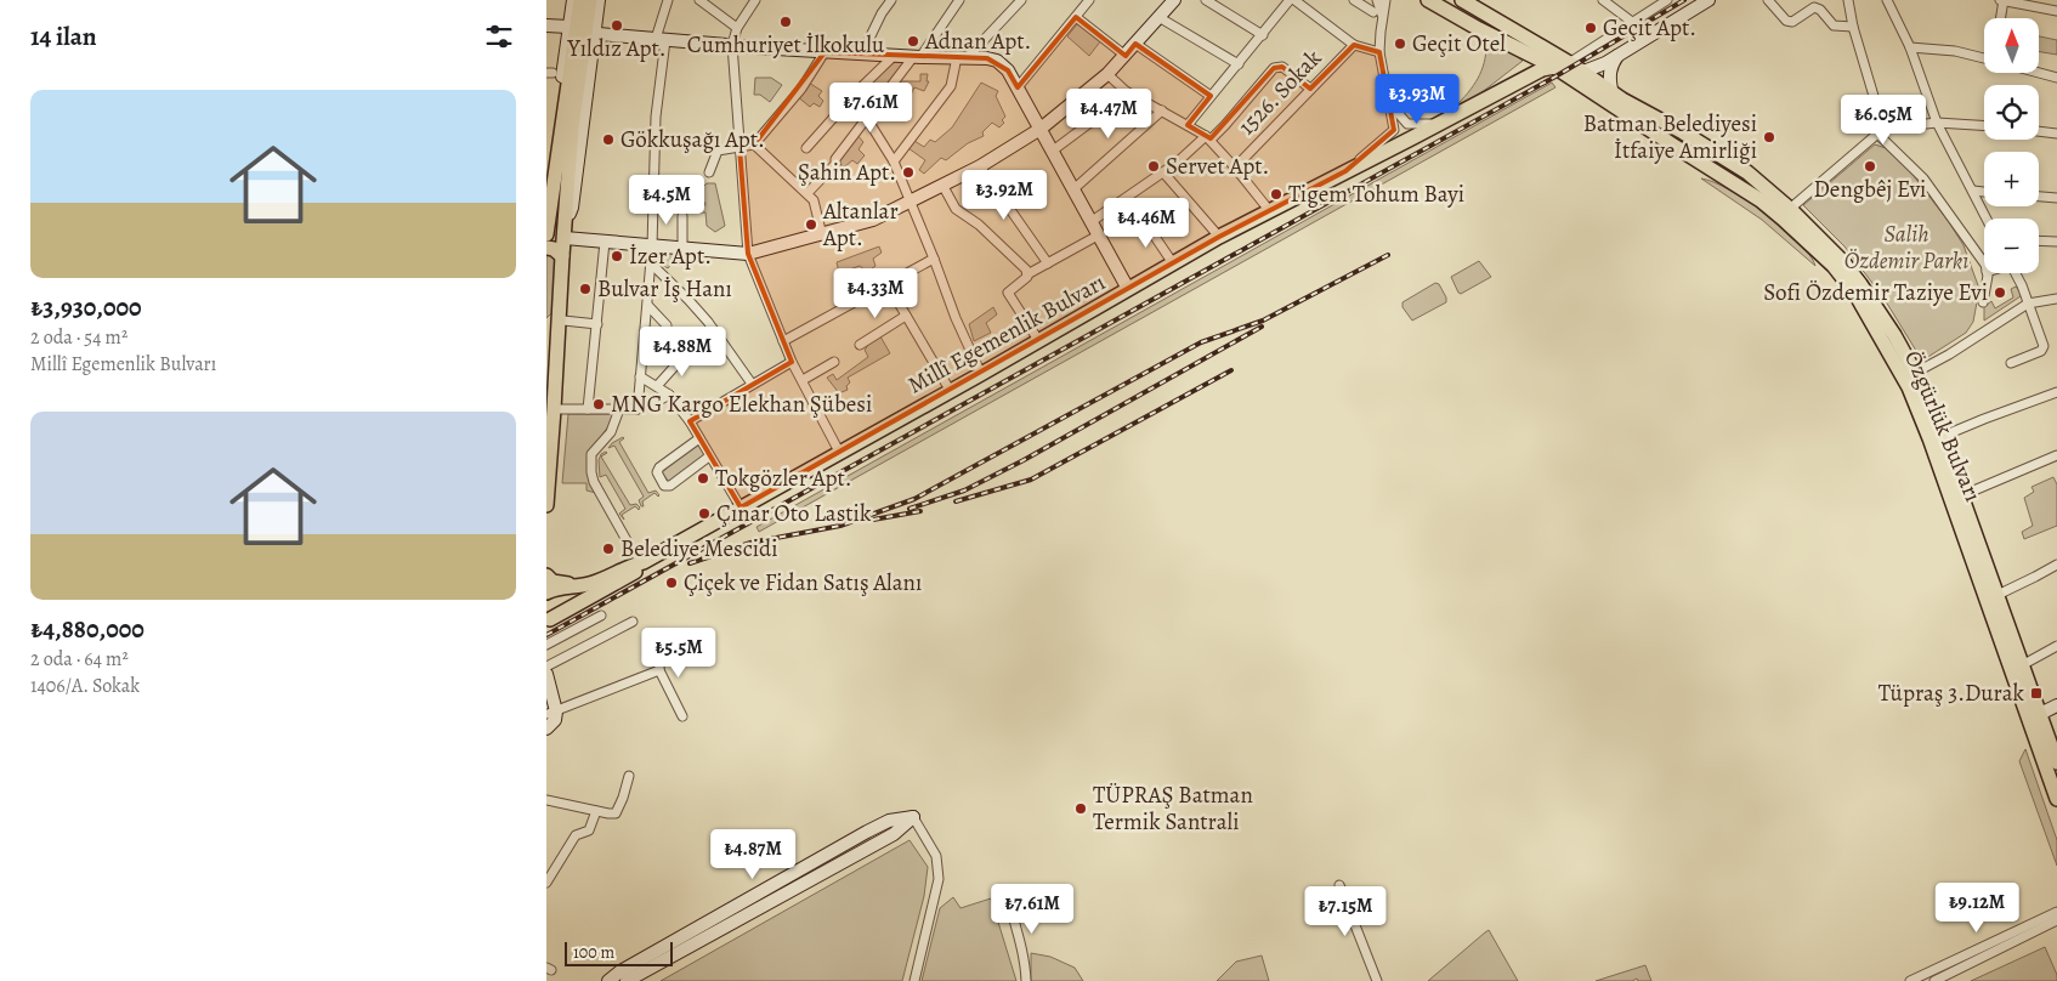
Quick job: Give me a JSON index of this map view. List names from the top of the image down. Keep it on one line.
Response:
{"streets":{"main road":["Millî Egemenlik Bulvarı","Özgürlük Bulvarı"],"street":["1526. Sokak"]},"crossings":[["Millî Egemenlik Bulvarı","Özgürlük Bulvarı"]],"parks":["Salih Özdemir Parkı"],"places":{"other":["Cumhuriyet İlkokulu","Yıldız Apt.","Geçit Apt.","Adnan Apt.","Geçit Otel","Batman Belediyesi İtfaiye Amirliği","Gökkuşağı Apt.","Servet Apt.","Dengbêj Evi","Şahin Apt.","Tigem Tohum Bayi","Altanlar Apt.","İzer Apt.","Bulvar İş Hanı","Sofi Özdemir Taziye Evi","MNG Kargo Elekhan Şübesi","Tokgözler Apt.","Çınar Oto Lastik","Belediye Mescidi","Çiçek ve Fidan Satış Alanı","TÜPRAŞ Batman Termik Santrali"],"transit":["Tüpraş 3.Durak"]},"scale_bar":"100 m","north":"top","page":{"heading":"14 ilan","map_buttons":["+","−"],"list":[{"name":"₺3,930,000","note":"2 oda · 54 m² · Millî Egemenlik Bulvarı"},{"name":"₺4,880,000","note":"2 oda · 64 m² · 1406/A. Sokak"}],"price":["₺3.93M","₺7.61M","₺4.47M","₺6.05M","₺3.92M","₺4.5M","₺4.46M","₺4.33M","₺4.88M","₺5.5M","₺4.87M","₺9.12M","₺7.61M","₺7.15M"],"scale":"100 m"}}
